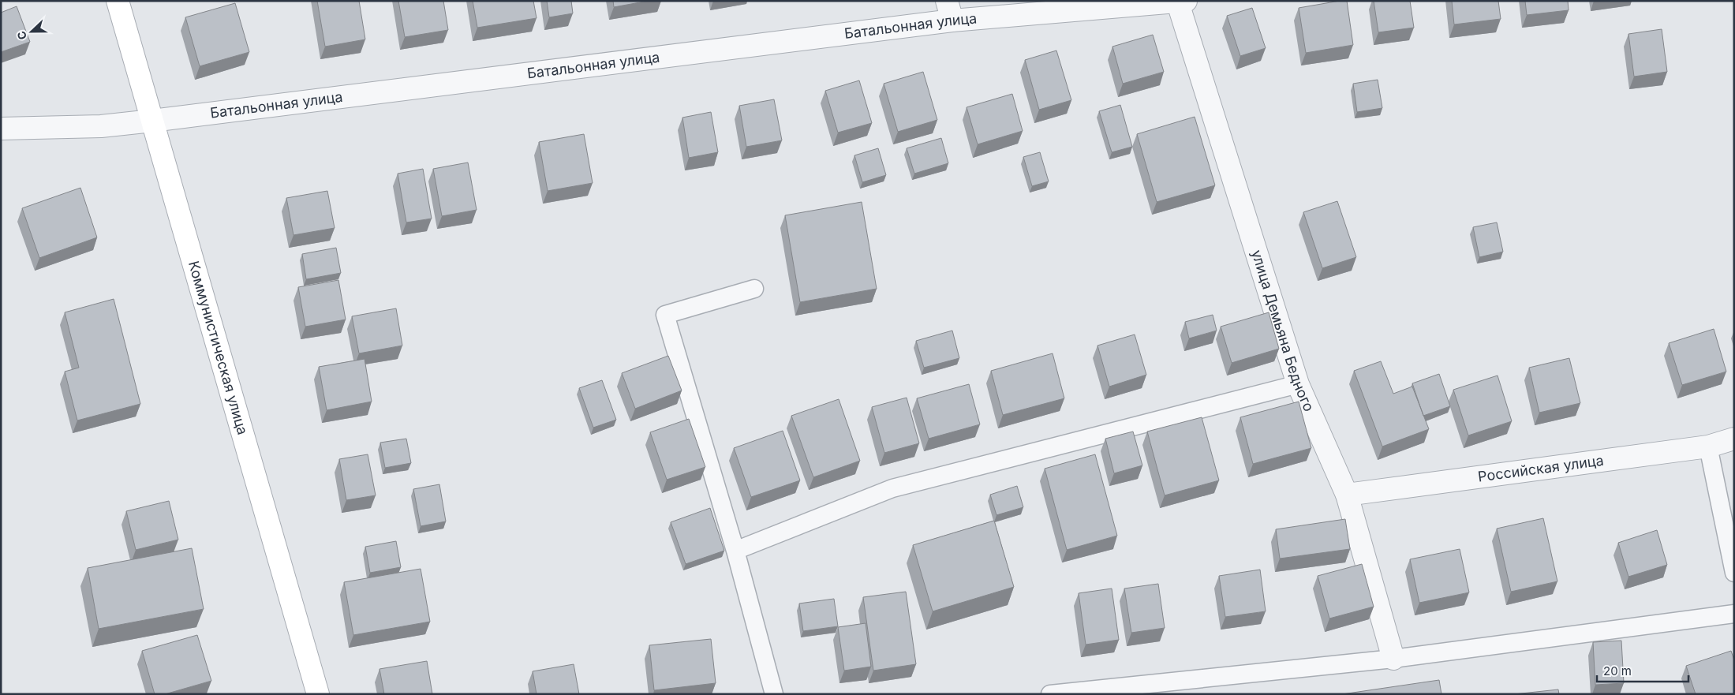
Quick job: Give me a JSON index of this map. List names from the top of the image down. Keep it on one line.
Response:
{"streets":{"main road":["Коммунистическая улица"],"street":["Батальонная улица","улица Демьяна Бедного","Российская улица"]},"crossings":[["Батальонная улица","улица Демьяна Бедного"],["Батальонная улица","Коммунистическая улица"],["улица Демьяна Бедного","Российская улица"]],"scale_bar":"20 m","north":"left"}
